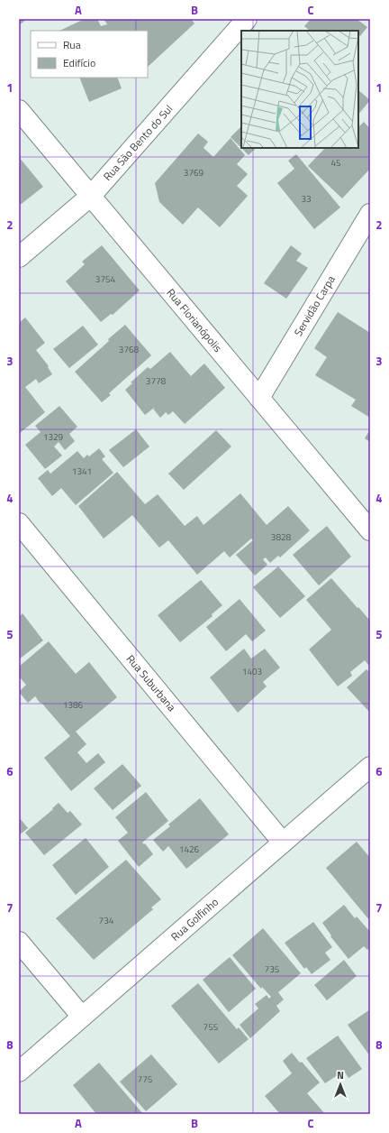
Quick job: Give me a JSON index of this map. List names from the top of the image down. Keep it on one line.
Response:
{"streets":{"street":["Rua São Bento do Sul","Servidão Carpa","Rua Florianópolis","Rua Suburbana","Rua Golfinho"]},"crossings":[["Rua São Bento do Sul","Rua Florianópolis"],["Servidão Carpa","Rua Florianópolis"],["Rua Suburbana","Rua Golfinho"]],"house_numbers":["45","3769","33","3754","3768","3778","1329","1341","3828","1403","1386","1426","734","735","755","775"],"legend":["Rua","Edifício"],"north":"top","grid":{"columns":["A","B","C"],"rows":["1","2","3","4","5","6","7","8"]}}
